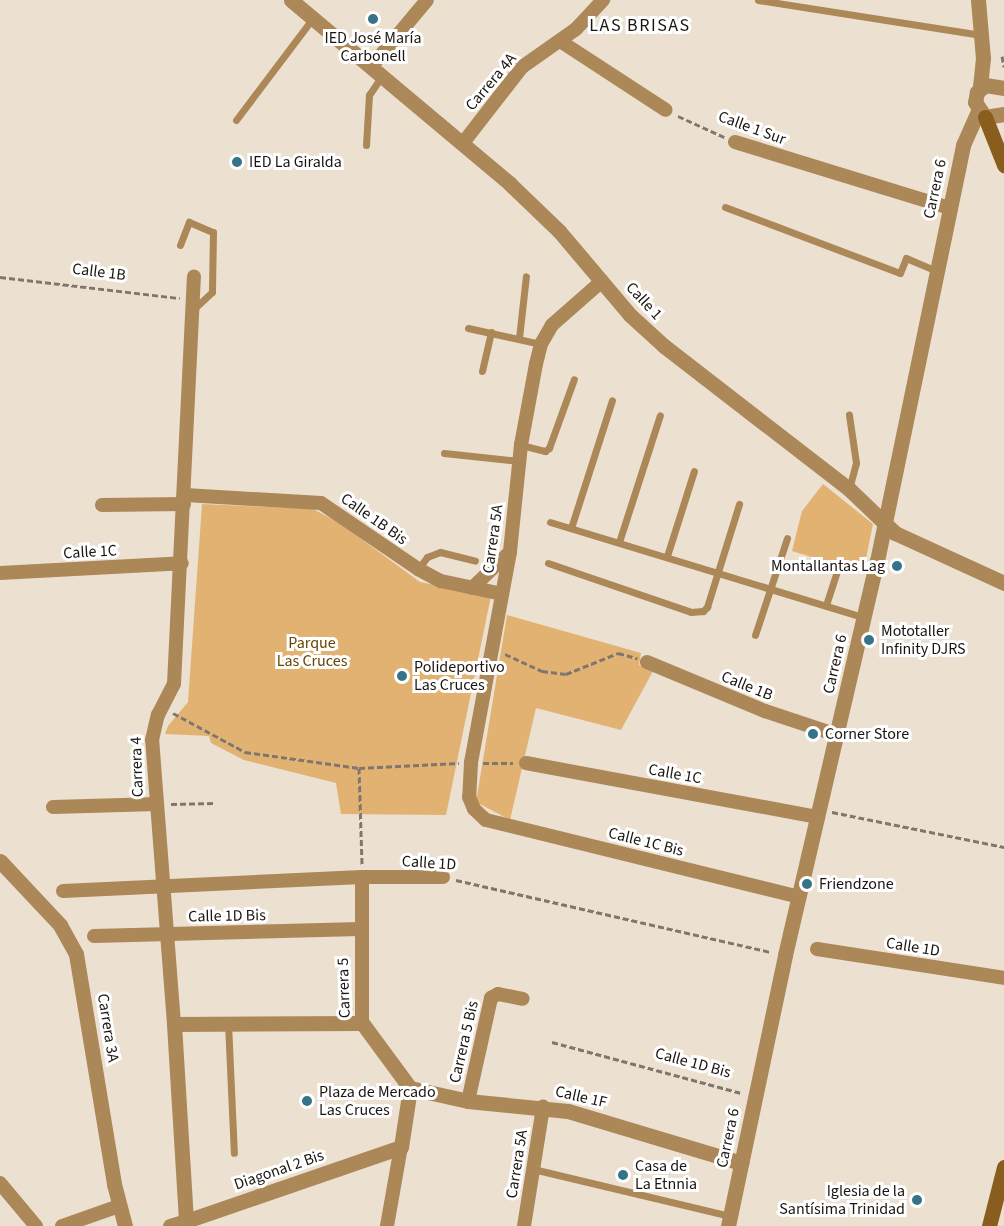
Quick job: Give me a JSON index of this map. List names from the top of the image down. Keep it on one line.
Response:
{"streets":{"street":["Carrera 4A","Calle 1 Sur","Carrera 6","Calle 1B","Calle 1","Calle 1B Bis","Carrera 5A","Calle 1C","Carrera 4","Calle 1C Bis","Calle 1D","Calle 1D Bis","Carrera 5","Carrera 3A","Carrera 5 Bis","Calle 1F","Diagonal 2 Bis"]},"crossings":[["Carrera 4A","Calle 1"],["Calle 1 Sur","Carrera 6"],["Carrera 6","Calle 1B"],["Carrera 6","Calle 1"],["Carrera 6","Calle 1C"],["Carrera 6","Calle 1C Bis"],["Carrera 6","Calle 1D"],["Carrera 6","Calle 1D Bis"],["Carrera 6","Calle 1F"],["Calle 1B","Carrera 4"],["Calle 1","Carrera 5A"],["Calle 1B Bis","Carrera 5A"],["Calle 1B Bis","Carrera 4"],["Carrera 5A","Calle 1C Bis"],["Carrera 5A","Calle 1F"],["Calle 1C","Carrera 4"],["Carrera 4","Calle 1D"],["Carrera 4","Calle 1D Bis"],["Carrera 4","Diagonal 2 Bis"],["Calle 1D","Carrera 5"],["Calle 1D Bis","Carrera 5"],["Carrera 5","Calle 1F"],["Carrera 5 Bis","Calle 1F"]],"districts":["LAS BRISAS"],"parks":["Parque Las Cruces"],"places":["IED José María Carbonell","IED La Giralda","Montallantas Lag","Mototaller Infinity DJRS","Polideportivo Las Cruces","Corner Store","Friendzone","Plaza de Mercado Las Cruces","Casa de La Etnnia","Iglesia de la Santísima Trinidad"]}
